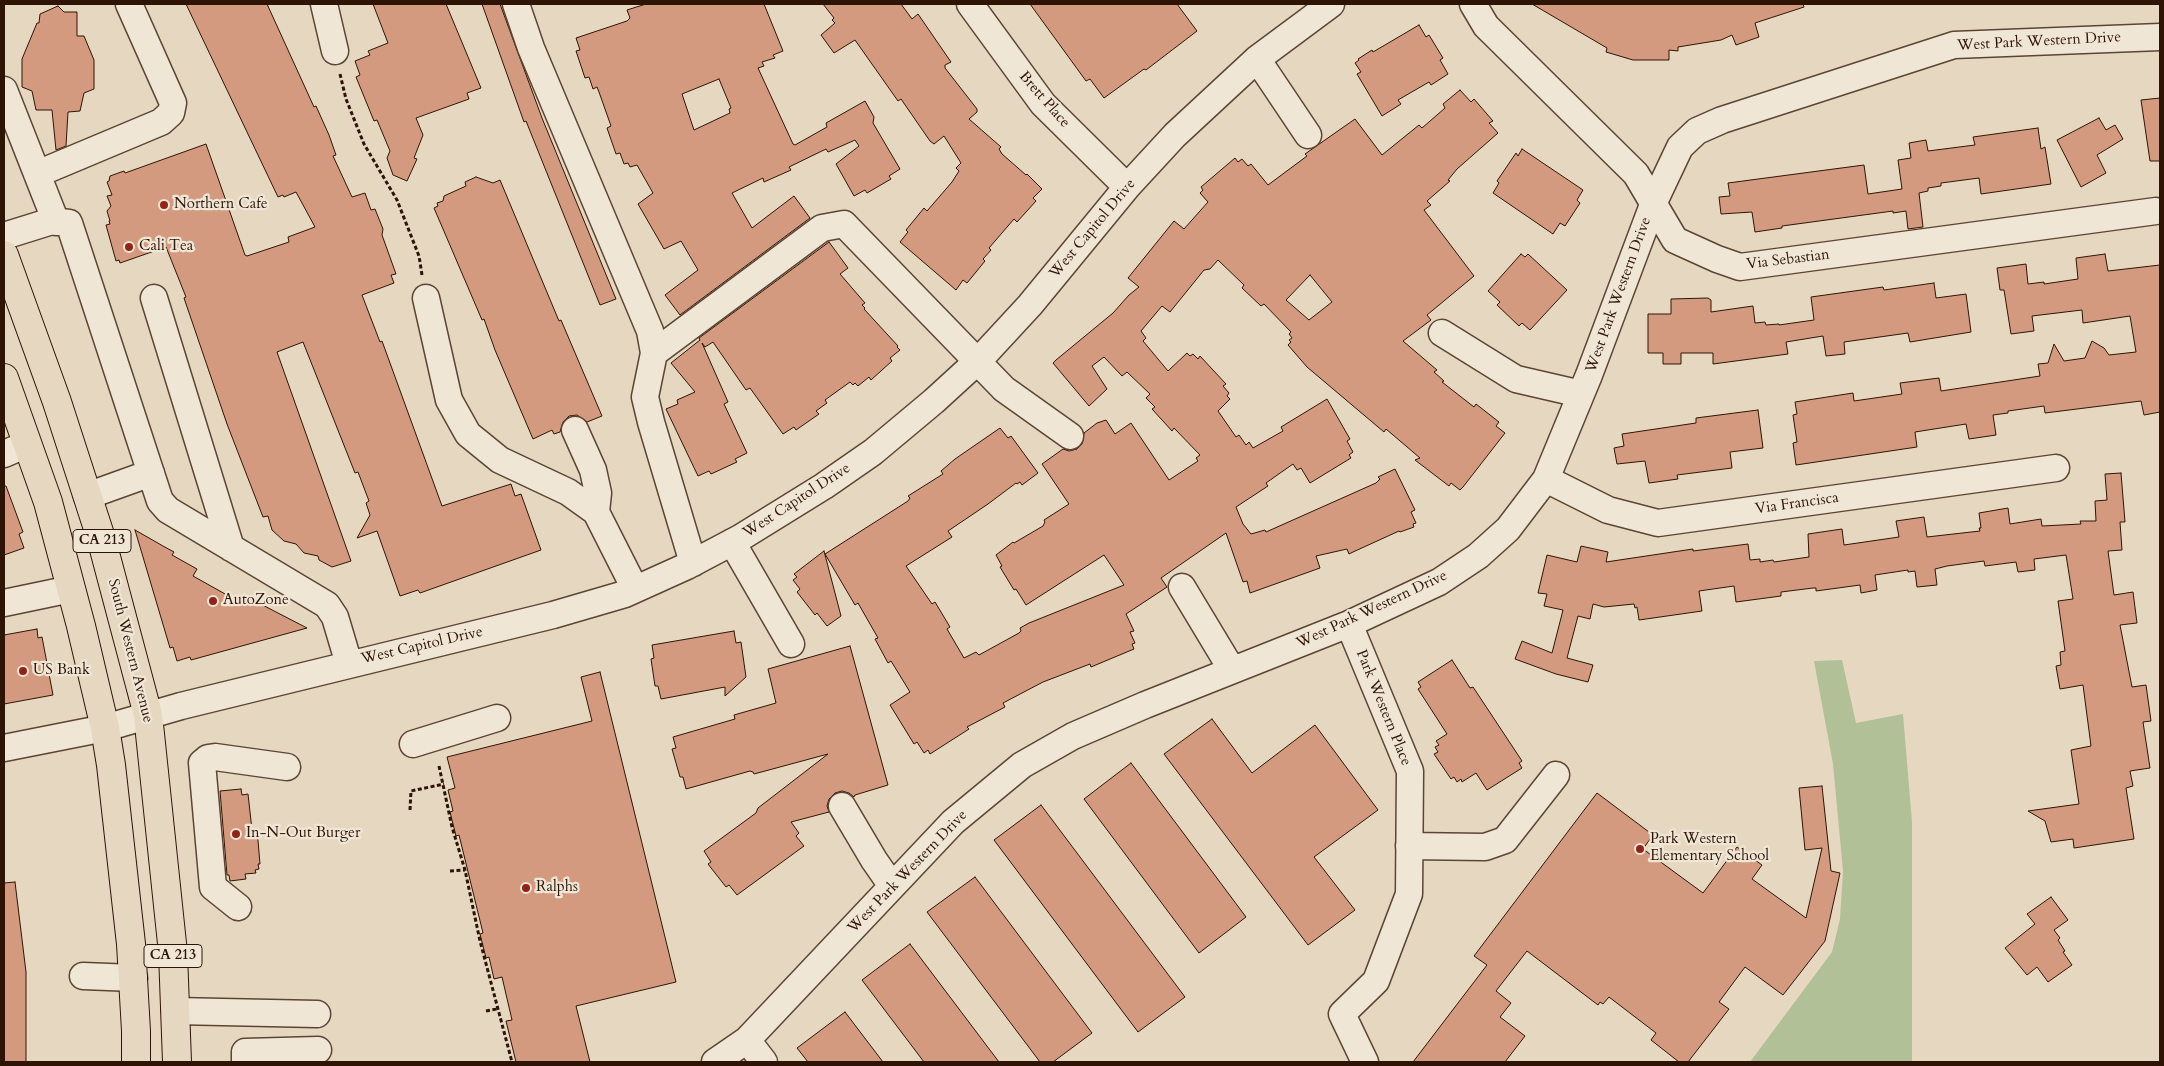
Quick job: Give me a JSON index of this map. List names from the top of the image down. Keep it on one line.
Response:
{"streets":{"main road":["CA 213","South Western Avenue"],"street":["West Park Western Drive","Brett Place","West Capitol Drive","Via Sebastian","Via Francisca","Park Western Place"]},"crossings":[["West Park Western Drive","Via Sebastian"],["West Park Western Drive","Via Francisca"],["West Park Western Drive","Park Western Place"],["Brett Place","West Capitol Drive"],["West Capitol Drive","CA 213"],["West Capitol Drive","South Western Avenue"]],"places":["Northern Cafe","Cali Tea","AutoZone","US Bank","In-N-Out Burger","Park Western Elementary School","Ralphs"]}
